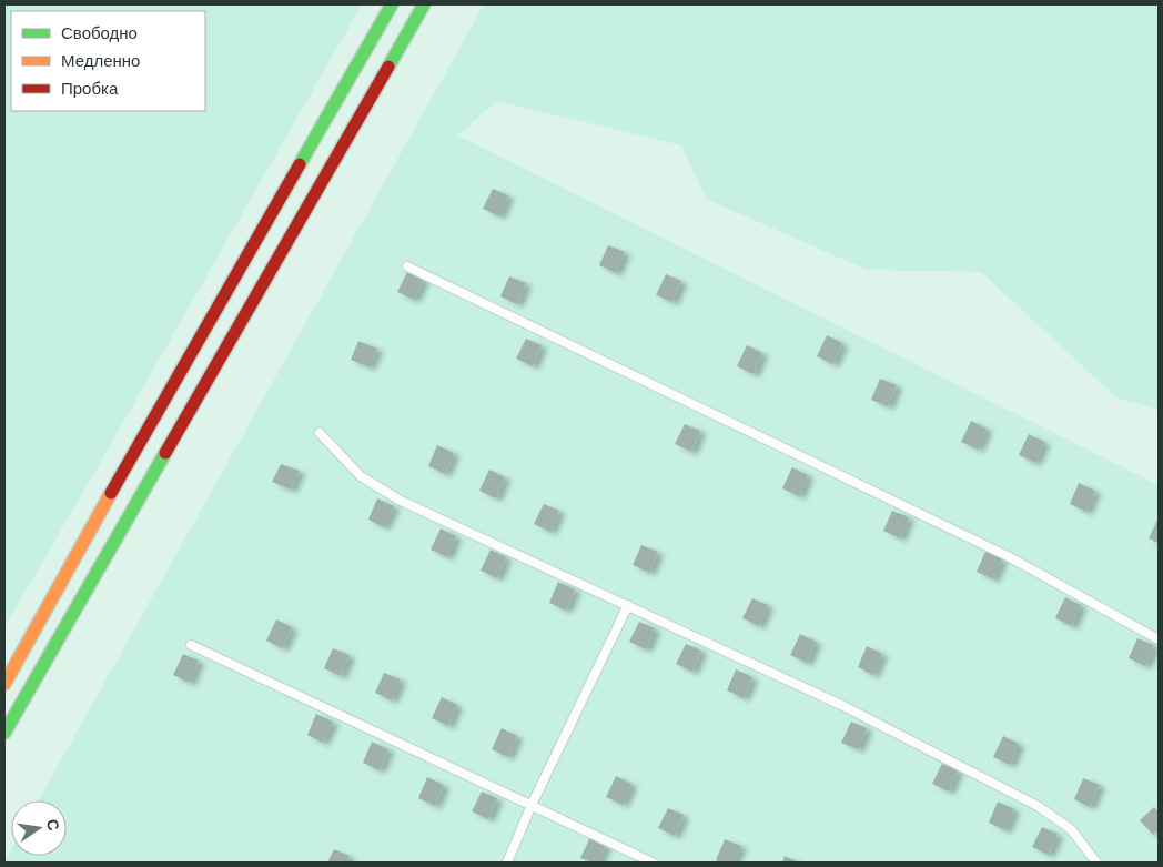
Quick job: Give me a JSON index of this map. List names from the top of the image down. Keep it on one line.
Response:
{"legend":["Свободно","Медленно","Пробка"],"north":"right"}
